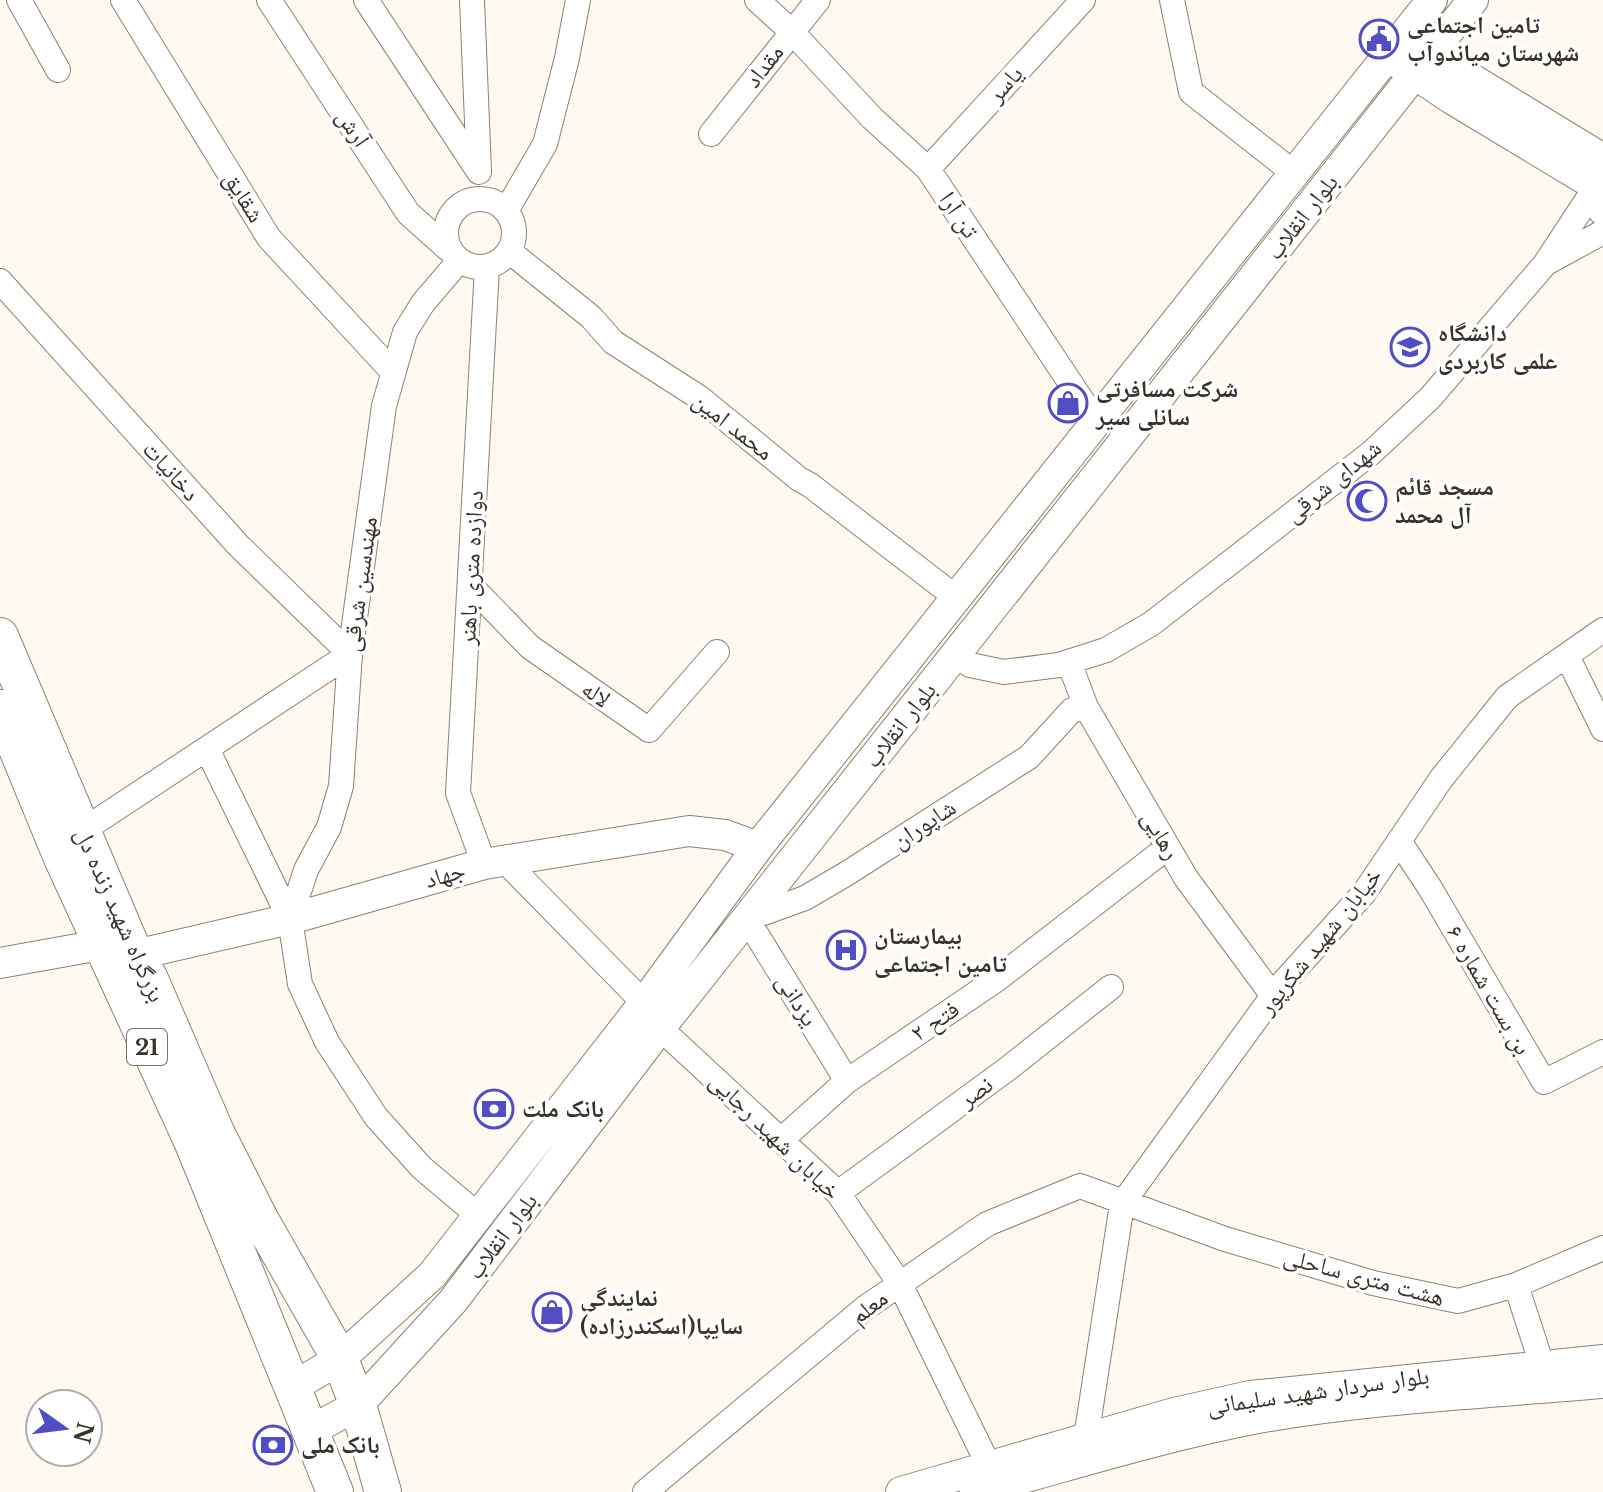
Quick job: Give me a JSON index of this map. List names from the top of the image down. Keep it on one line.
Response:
{"streets":{"highway":["بزرگراه شهید زنده دل","21"],"main road":["بلوار انقلاب","جهاد","بلوار سردار شهید سلیمانی"],"street":["مقداد","یاسر","آرش","شقایق","تن آرا","محمد امین","دخانیات","شهدای شرقی","دوازده متری باهنر","مهندسین شرقی","لاله","شاپوران","رهایی","خیابان شهید شکرپور","بن بست شماره ۶","یزدانی","فتح ۲","نصر","خیابان شهید رجایی","هشت متری ساحلی","معلم"]},"crossings":[["مقداد","تن آرا"],["یاسر","تن آرا"],["آرش","محمد امین"],["آرش","دوازده متری باهنر"],["آرش","مهندسین شرقی"],["شقایق","مهندسین شرقی"],["تن آرا","بلوار انقلاب"],["بلوار انقلاب","محمد امین"],["بلوار انقلاب","شهدای شرقی"],["بلوار انقلاب","شاپوران"],["بلوار انقلاب","جهاد"],["بلوار انقلاب","بزرگراه شهید زنده دل"],["بلوار انقلاب","یزدانی"],["بلوار انقلاب","21"],["بلوار انقلاب","خیابان شهید رجایی"],["محمد امین","دوازده متری باهنر"],["محمد امین","مهندسین شرقی"],["دخانیات","مهندسین شرقی"],["شهدای شرقی","رهایی"],["دوازده متری باهنر","مهندسین شرقی"],["دوازده متری باهنر","لاله"],["دوازده متری باهنر","جهاد"],["دوازده متری باهنر","خیابان شهید رجایی"],["مهندسین شرقی","جهاد"],["شاپوران","رهایی"],["شاپوران","یزدانی"],["رهایی","خیابان شهید شکرپور"],["رهایی","فتح ۲"],["جهاد","بزرگراه شهید زنده دل"],["جهاد","خیابان شهید رجایی"],["بزرگراه شهید زنده دل","21"],["خیابان شهید شکرپور","بن بست شماره ۶"],["خیابان شهید شکرپور","هشت متری ساحلی"],["خیابان شهید شکرپور","معلم"],["یزدانی","فتح ۲"],["فتح ۲","خیابان شهید رجایی"],["نصر","خیابان شهید رجایی"],["خیابان شهید رجایی","معلم"],["خیابان شهید رجایی","بلوار سردار شهید سلیمانی"],["هشت متری ساحلی","معلم"]],"places":{"public building":["تامین اجتماعی شهرستان میاندوآب"],"school or university":["دانشگاه علمی کاربردی"],"shop":["شرکت مسافرتی سانلی سیر","نمایندگی سایپا(اسکندرزاده)"],"mosque":["مسجد قائم آل محمد"],"hospital":["بیمارستان تامین اجتماعی"],"bank":["بانک ملت","بانک ملی"]},"north":"right"}
